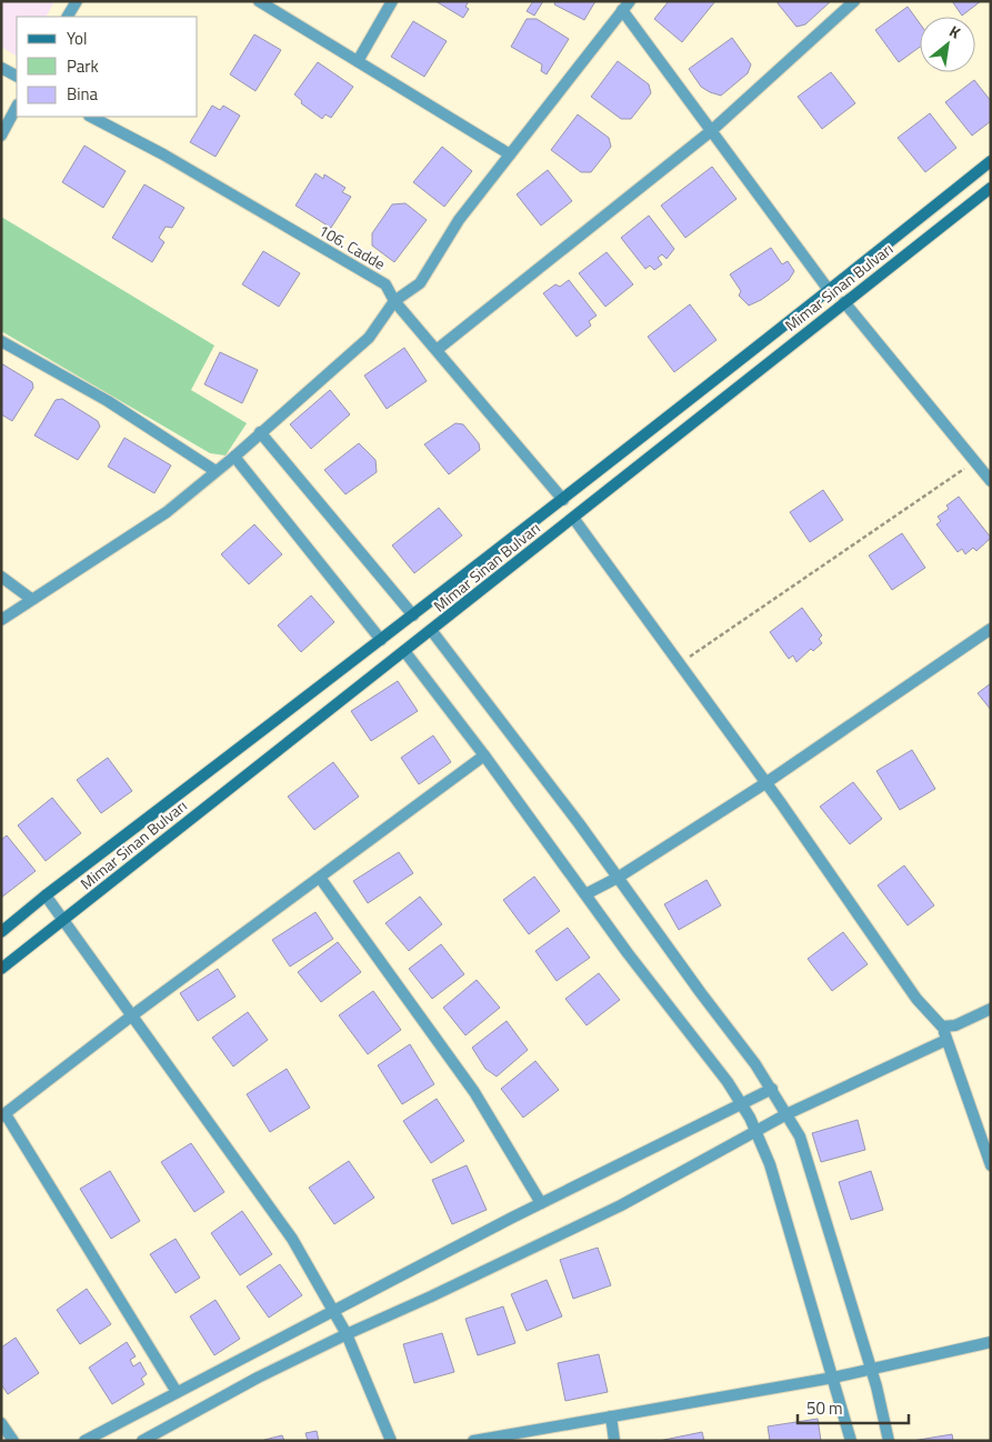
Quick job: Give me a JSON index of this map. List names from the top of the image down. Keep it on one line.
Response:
{"streets":{"main road":["Mimar Sinan Bulvarı"],"street":["106. Cadde"]},"crossings":[["106. Cadde","Mimar Sinan Bulvarı"]],"legend":["Yol","Park","Bina"],"scale_bar":"50 m","north":"top right"}
